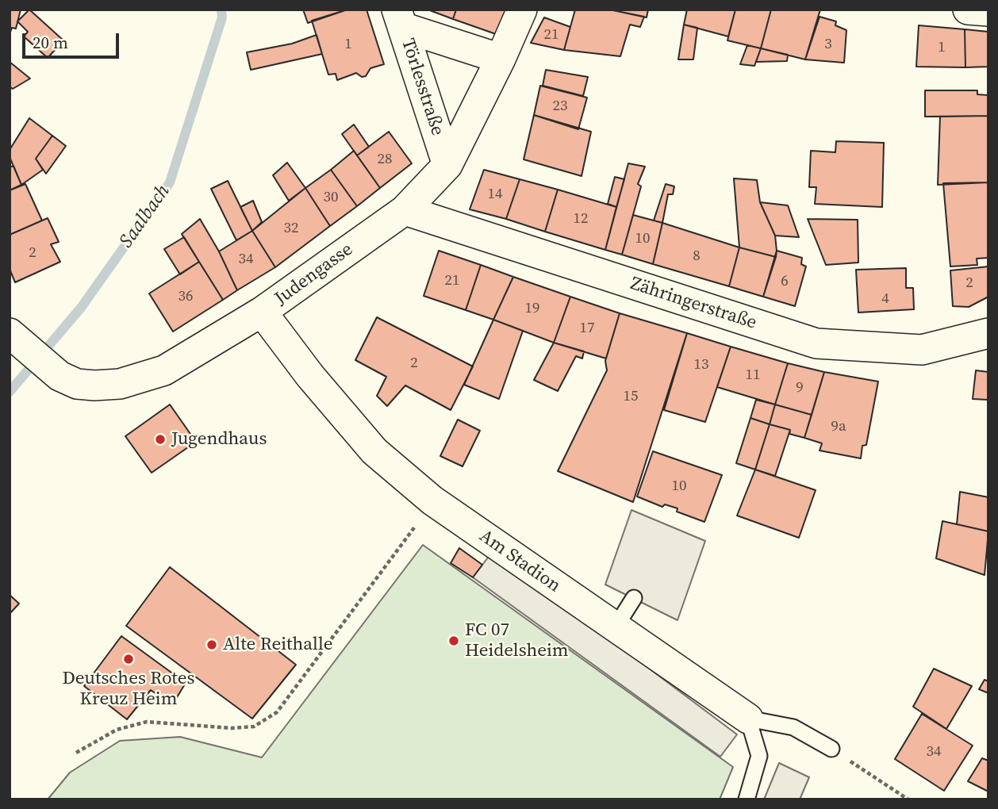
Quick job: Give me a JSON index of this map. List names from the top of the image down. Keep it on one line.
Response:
{"streets":{"street":["Törlesstraße","Judengasse","Zähringerstraße","Am Stadion"]},"crossings":[["Törlesstraße","Judengasse"],["Judengasse","Zähringerstraße"],["Judengasse","Am Stadion"]],"water":["Saalbach"],"places":["Jugendhaus","FC 07 Heidelsheim","Alte Reithalle","Deutsches Rotes Kreuz Heim"],"house_numbers":["21","1","3","1","23","28","14","30","12","32","10","2","8","34","21","6","2","36","4","19","17","2","13","11","9","15","9a","10","34"],"scale_bar":"20 m"}
